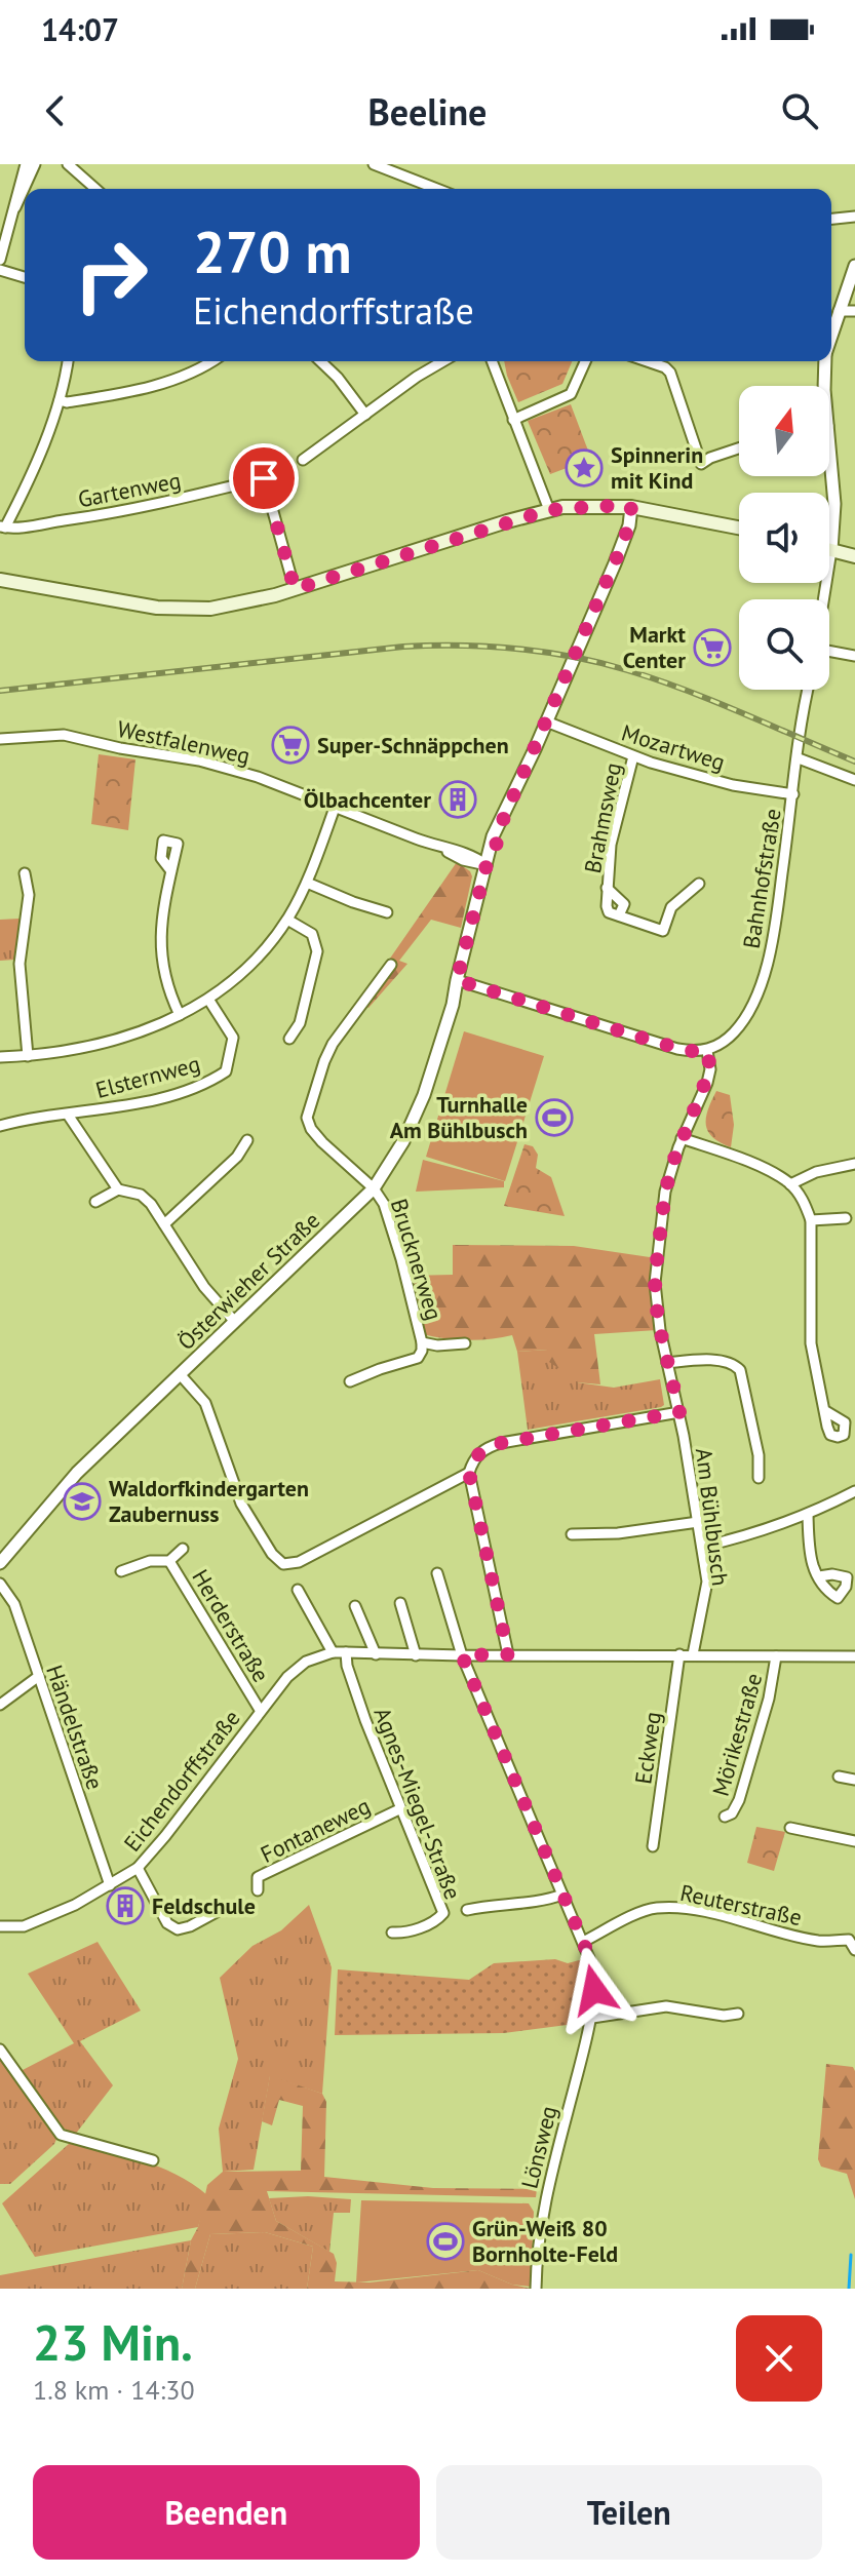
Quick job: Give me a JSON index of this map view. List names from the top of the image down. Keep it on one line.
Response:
{"streets":{"street":["Gartenweg","Westfalenweg","Mozartweg","Brahmsweg","Bahnhofstraße","Elsternweg","Brucknerweg","Österwieher Straße","Am Bühlbusch","Herderstraße","Händelstraße","Mörikestraße","Eckweg","Eichendorffstraße","Agnes-Miegel-Straße","Fontaneweg","Reuterstraße","Lönsweg"]},"crossings":[["Westfalenweg","Österwieher Straße"],["Mozartweg","Brahmsweg"],["Mozartweg","Bahnhofstraße"],["Mozartweg","Österwieher Straße"],["Bahnhofstraße","Am Bühlbusch"],["Brucknerweg","Österwieher Straße"],["Am Bühlbusch","Eichendorffstraße"],["Herderstraße","Eichendorffstraße"],["Händelstraße","Eichendorffstraße"],["Mörikestraße","Eichendorffstraße"],["Eckweg","Eichendorffstraße"],["Eichendorffstraße","Agnes-Miegel-Straße"],["Eichendorffstraße","Lönsweg"],["Agnes-Miegel-Straße","Fontaneweg"],["Agnes-Miegel-Straße","Lönsweg"],["Reuterstraße","Lönsweg"]],"places":{"place":["Spinnerin mit Kind"],"supermarket":["Markt Center","Super-Schnäppchen"],"building":["Ölbachcenter","Feldschule"],"sports":["Turnhalle Am Bühlbusch","Grün-Weiß 80 Bornholte-Feld"],"school or university":["Waldorfkindergarten Zaubernuss"]},"north":"top","page":{"status":"14:07","header":"Beeline","turn":["270 m","Eichendorffstraße"],"heading":["23 Min.","1.8 km · 14:30"],"buttons":["Beenden","Teilen"]}}
